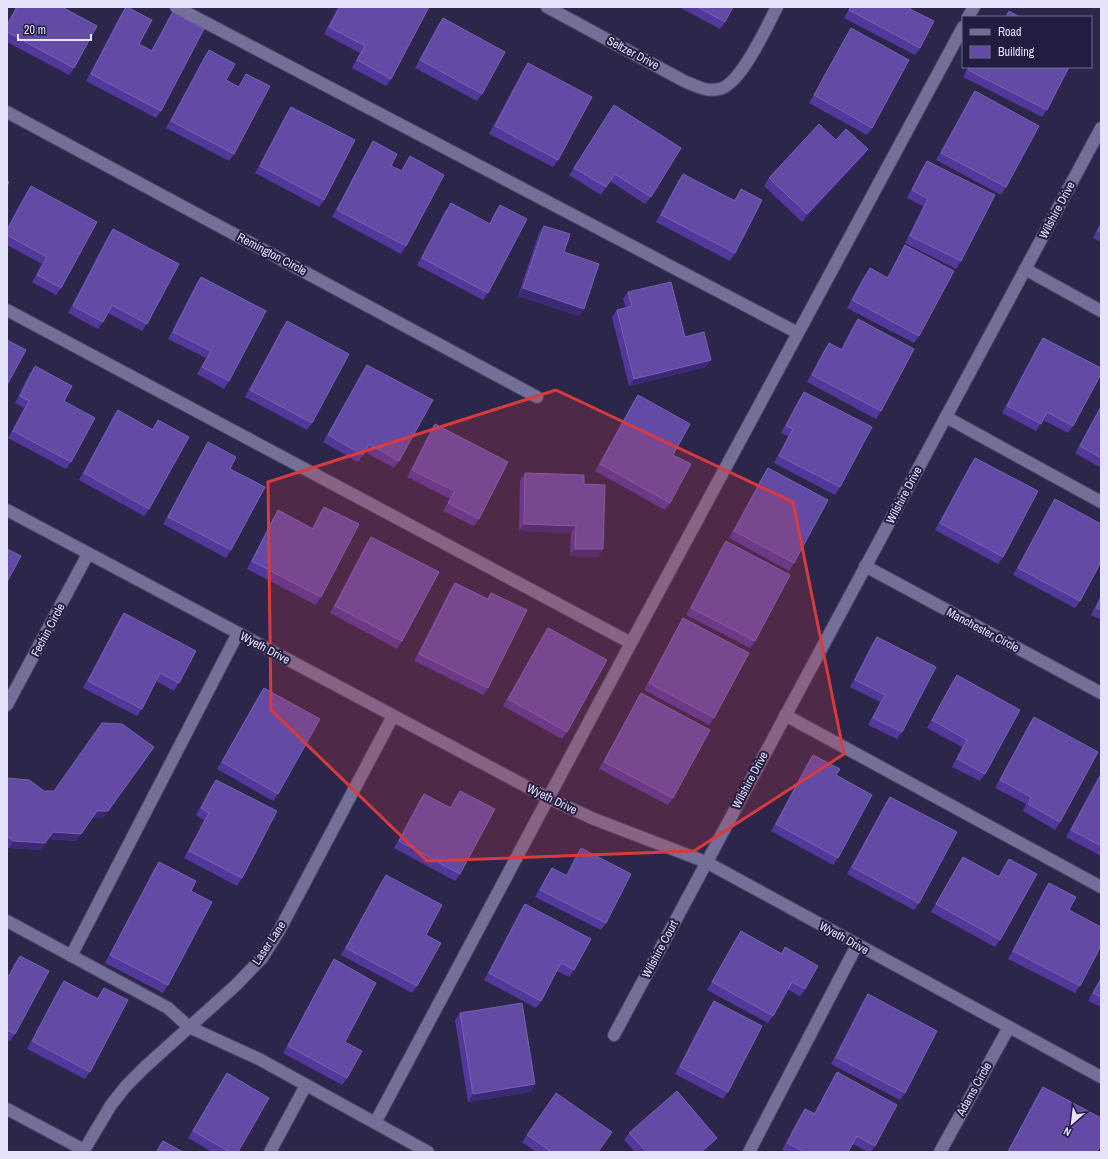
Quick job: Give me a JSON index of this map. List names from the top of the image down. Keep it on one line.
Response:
{"streets":{"street":["Seltzer Drive","Wilshire Drive","Remington Circle","Fechin Circle","Manchester Circle","Wyeth Drive","Laser Lane","Wilshire Court","Adams Circle"]},"crossings":[["Wilshire Drive","Manchester Circle"],["Wilshire Drive","Wyeth Drive"],["Wilshire Drive","Wilshire Court"],["Fechin Circle","Wyeth Drive"],["Wyeth Drive","Laser Lane"],["Wyeth Drive","Wilshire Court"],["Wyeth Drive","Adams Circle"]],"legend":["Road","Building"],"scale_bar":"20 m","north":"bottom left"}
